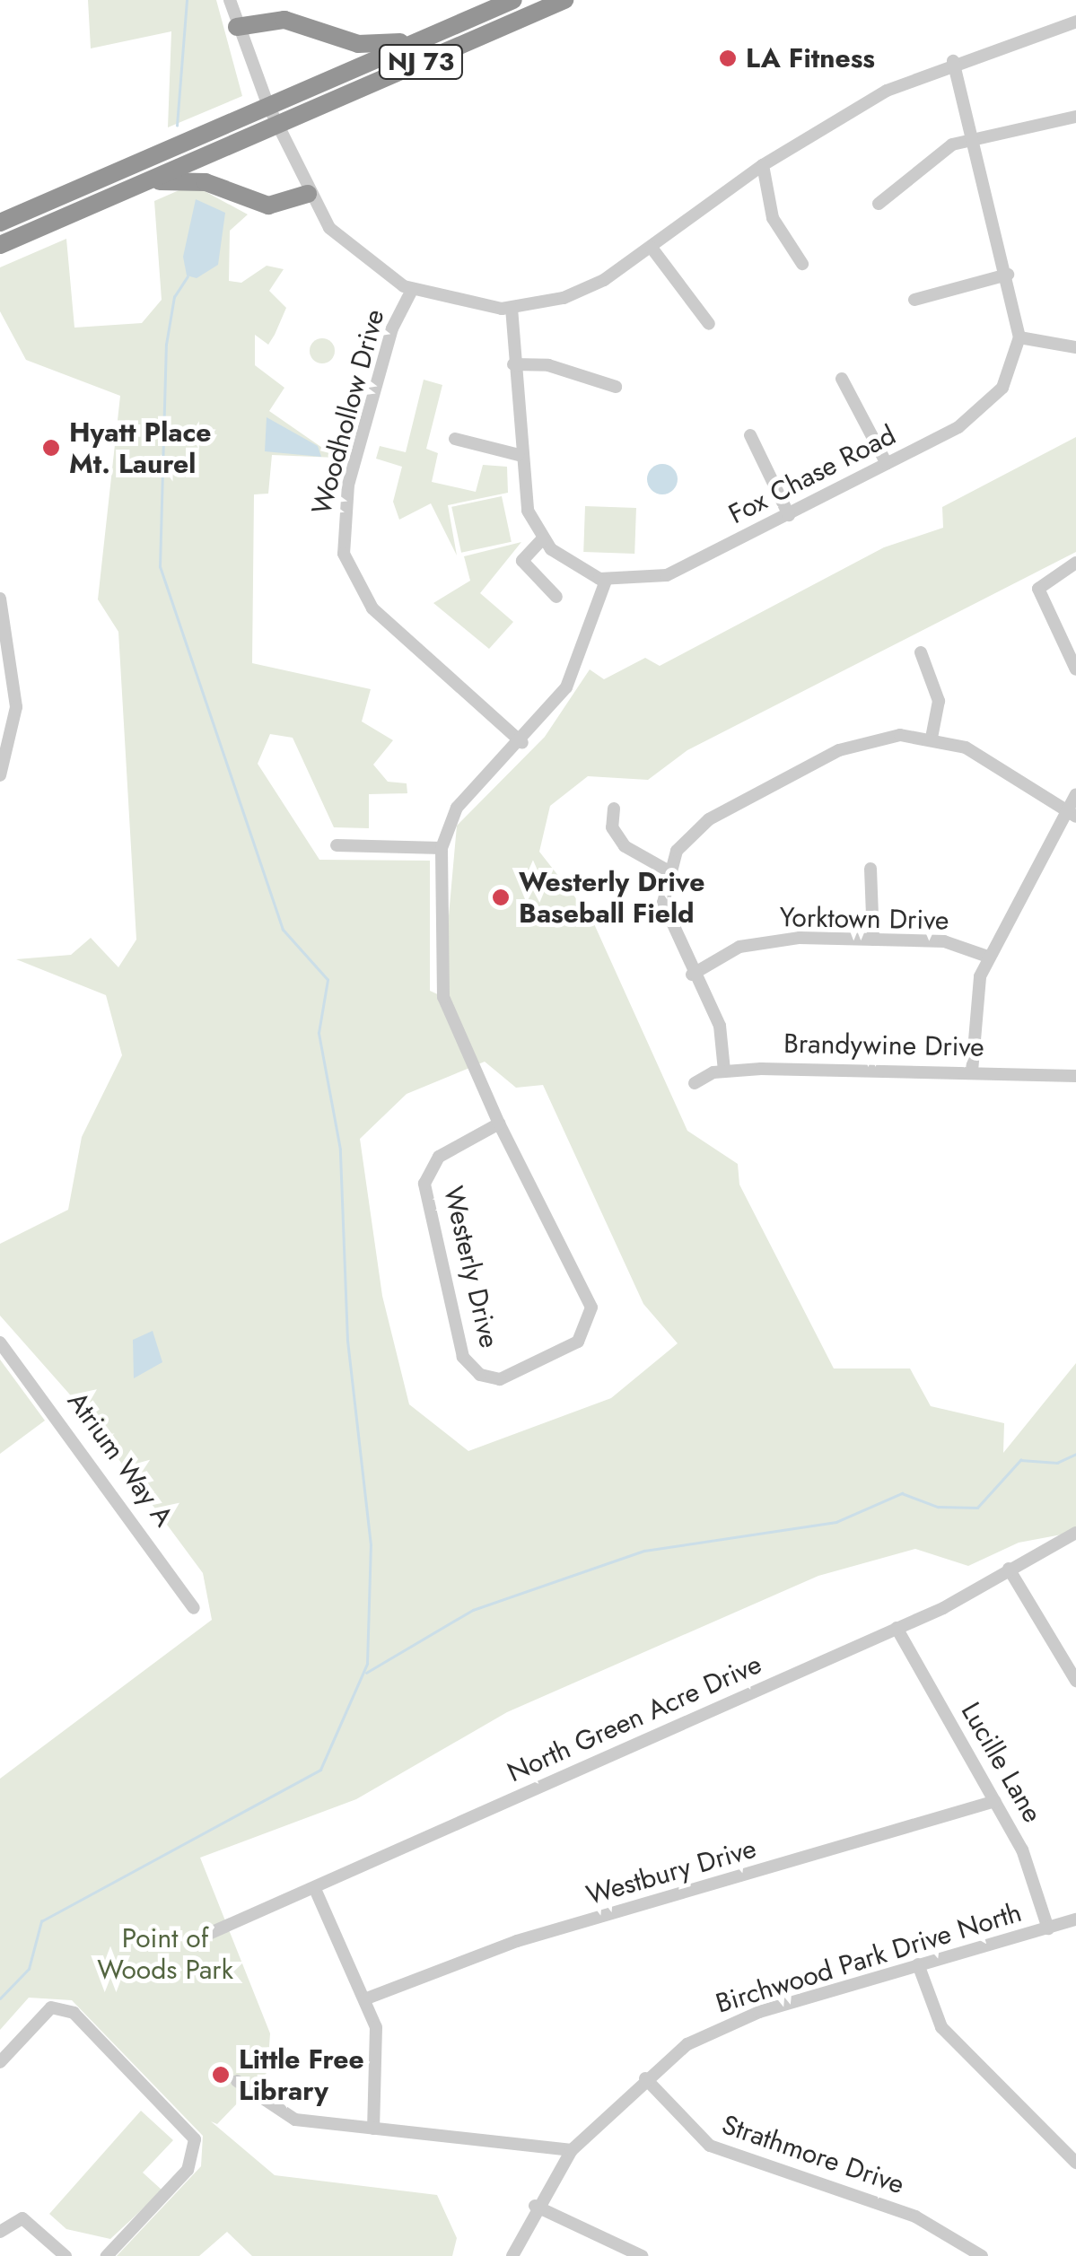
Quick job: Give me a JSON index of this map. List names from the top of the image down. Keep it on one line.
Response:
{"streets":{"highway":["NJ 73"],"street":["Woodhollow Drive","Fox Chase Road","Yorktown Drive","Brandywine Drive","Westerly Drive","Atrium Way A","North Green Acre Drive","Lucille Lane","Westbury Drive","Birchwood Park Drive North","Strathmore Drive"]},"crossings":[["Woodhollow Drive","Westerly Drive"],["Fox Chase Road","Westerly Drive"],["North Green Acre Drive","Lucille Lane"],["Lucille Lane","Westbury Drive"],["Lucille Lane","Birchwood Park Drive North"],["Birchwood Park Drive North","Strathmore Drive"]],"parks":["Point of Woods Park"],"places":["LA Fitness","Hyatt Place Mt. Laurel","Westerly Drive Baseball Field","Little Free Library"]}
